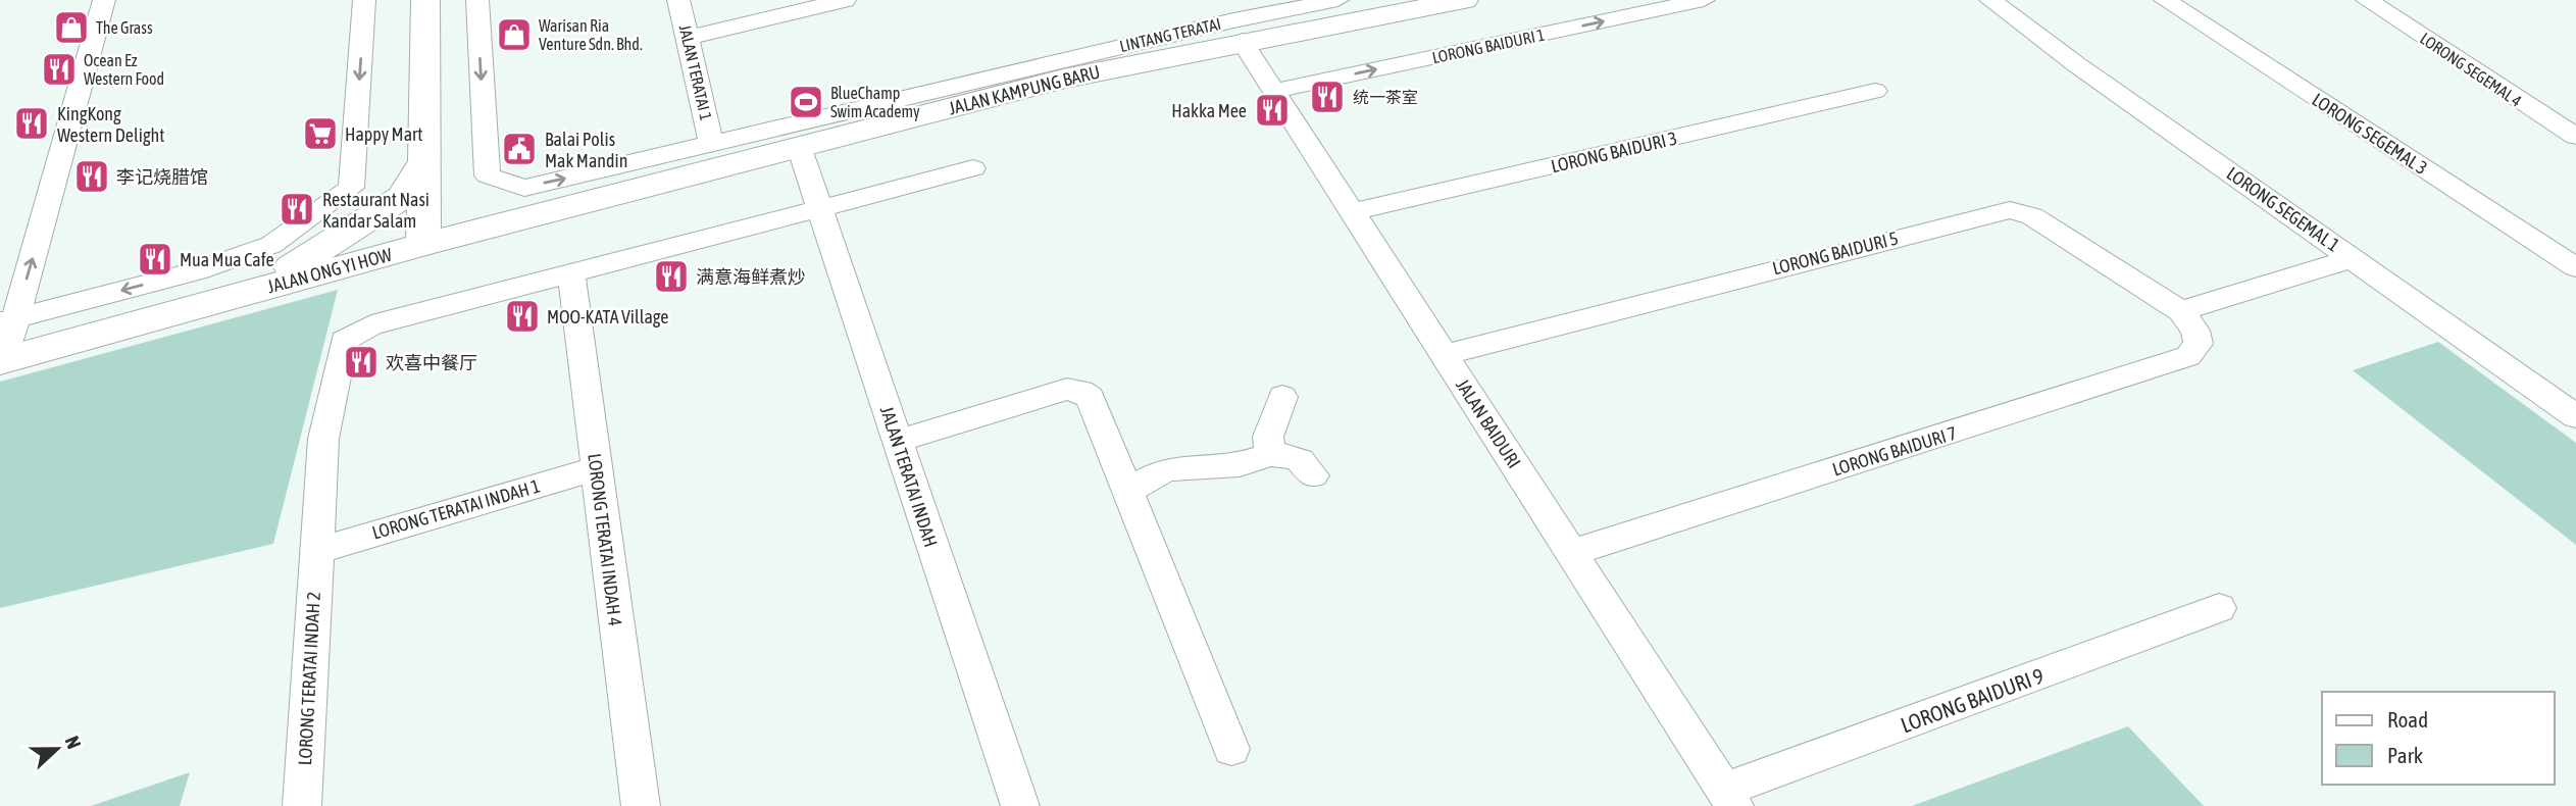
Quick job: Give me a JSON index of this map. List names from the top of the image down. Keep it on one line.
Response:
{"streets":{"street":["LINTANG TERATAI","LORONG BAIDURI 1","LORONG SEGEMAL 4","JALAN TERATAI 1","JALAN KAMPUNG BARU","LORONG SEGEMAL 3","LORONG BAIDURI 3","LORONG SEGEMAL 1","LORONG BAIDURI 5","JALAN ONG YI HOW","JALAN BAIDURI","LORONG BAIDURI 7","JALAN TERATAI INDAH","LORONG TERATAI INDAH 1","LORONG TERATAI INDAH 4","LORONG TERATAI INDAH 2","LORONG BAIDURI 9"]},"crossings":[["LINTANG TERATAI","JALAN TERATAI 1"],["LORONG BAIDURI 1","JALAN BAIDURI"],["JALAN KAMPUNG BARU","JALAN ONG YI HOW"],["JALAN KAMPUNG BARU","JALAN BAIDURI"],["JALAN KAMPUNG BARU","JALAN TERATAI INDAH"],["LORONG BAIDURI 3","JALAN BAIDURI"],["LORONG BAIDURI 5","JALAN BAIDURI"],["LORONG BAIDURI 5","LORONG BAIDURI 7"],["JALAN BAIDURI","LORONG BAIDURI 7"],["JALAN BAIDURI","LORONG BAIDURI 9"],["LORONG TERATAI INDAH 1","LORONG TERATAI INDAH 4"],["LORONG TERATAI INDAH 1","LORONG TERATAI INDAH 2"]],"one_way":["LORONG BAIDURI 1"],"places":{"shop":["The Grass","Warisan Ria Venture Sdn. Bhd."],"restaurant":["Ocean Ez Western Food","统一茶室","Hakka Mee","KingKong Western Delight","李记烧腊馆","Restaurant Nasi Kandar Salam","Mua Mua Cafe","满意海鲜煮炒","MOO-KATA Village","欢喜中餐厅"],"sports":["BlueChamp Swim Academy"],"supermarket":["Happy Mart"],"public building":["Balai Polis Mak Mandin"]},"legend":["Road","Park"],"north":"right"}
